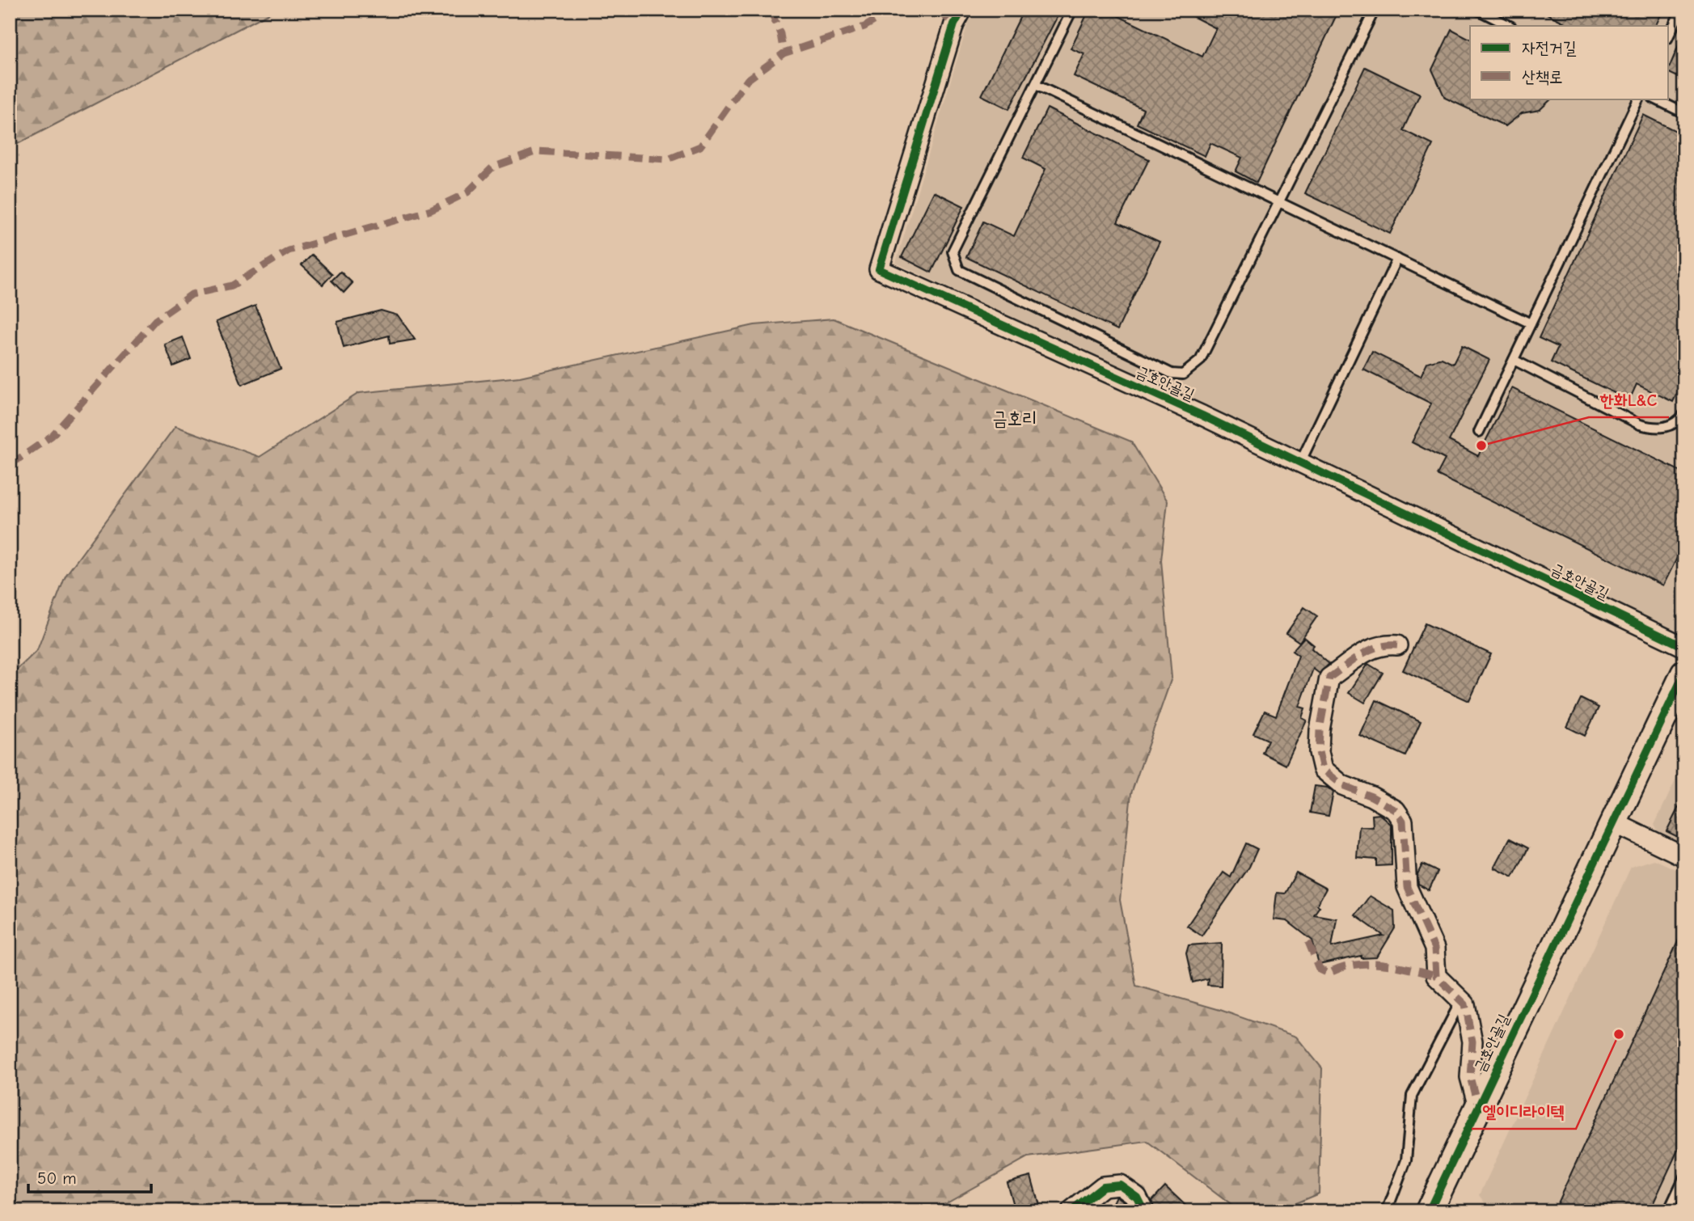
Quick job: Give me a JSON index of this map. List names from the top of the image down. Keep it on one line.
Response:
{"streets":{"street":["금호안골길"]},"districts":["금호리"],"places":["한화L&C","엘이디라이텍"],"legend":["자전거길","산책로"],"scale_bar":"50 m"}
